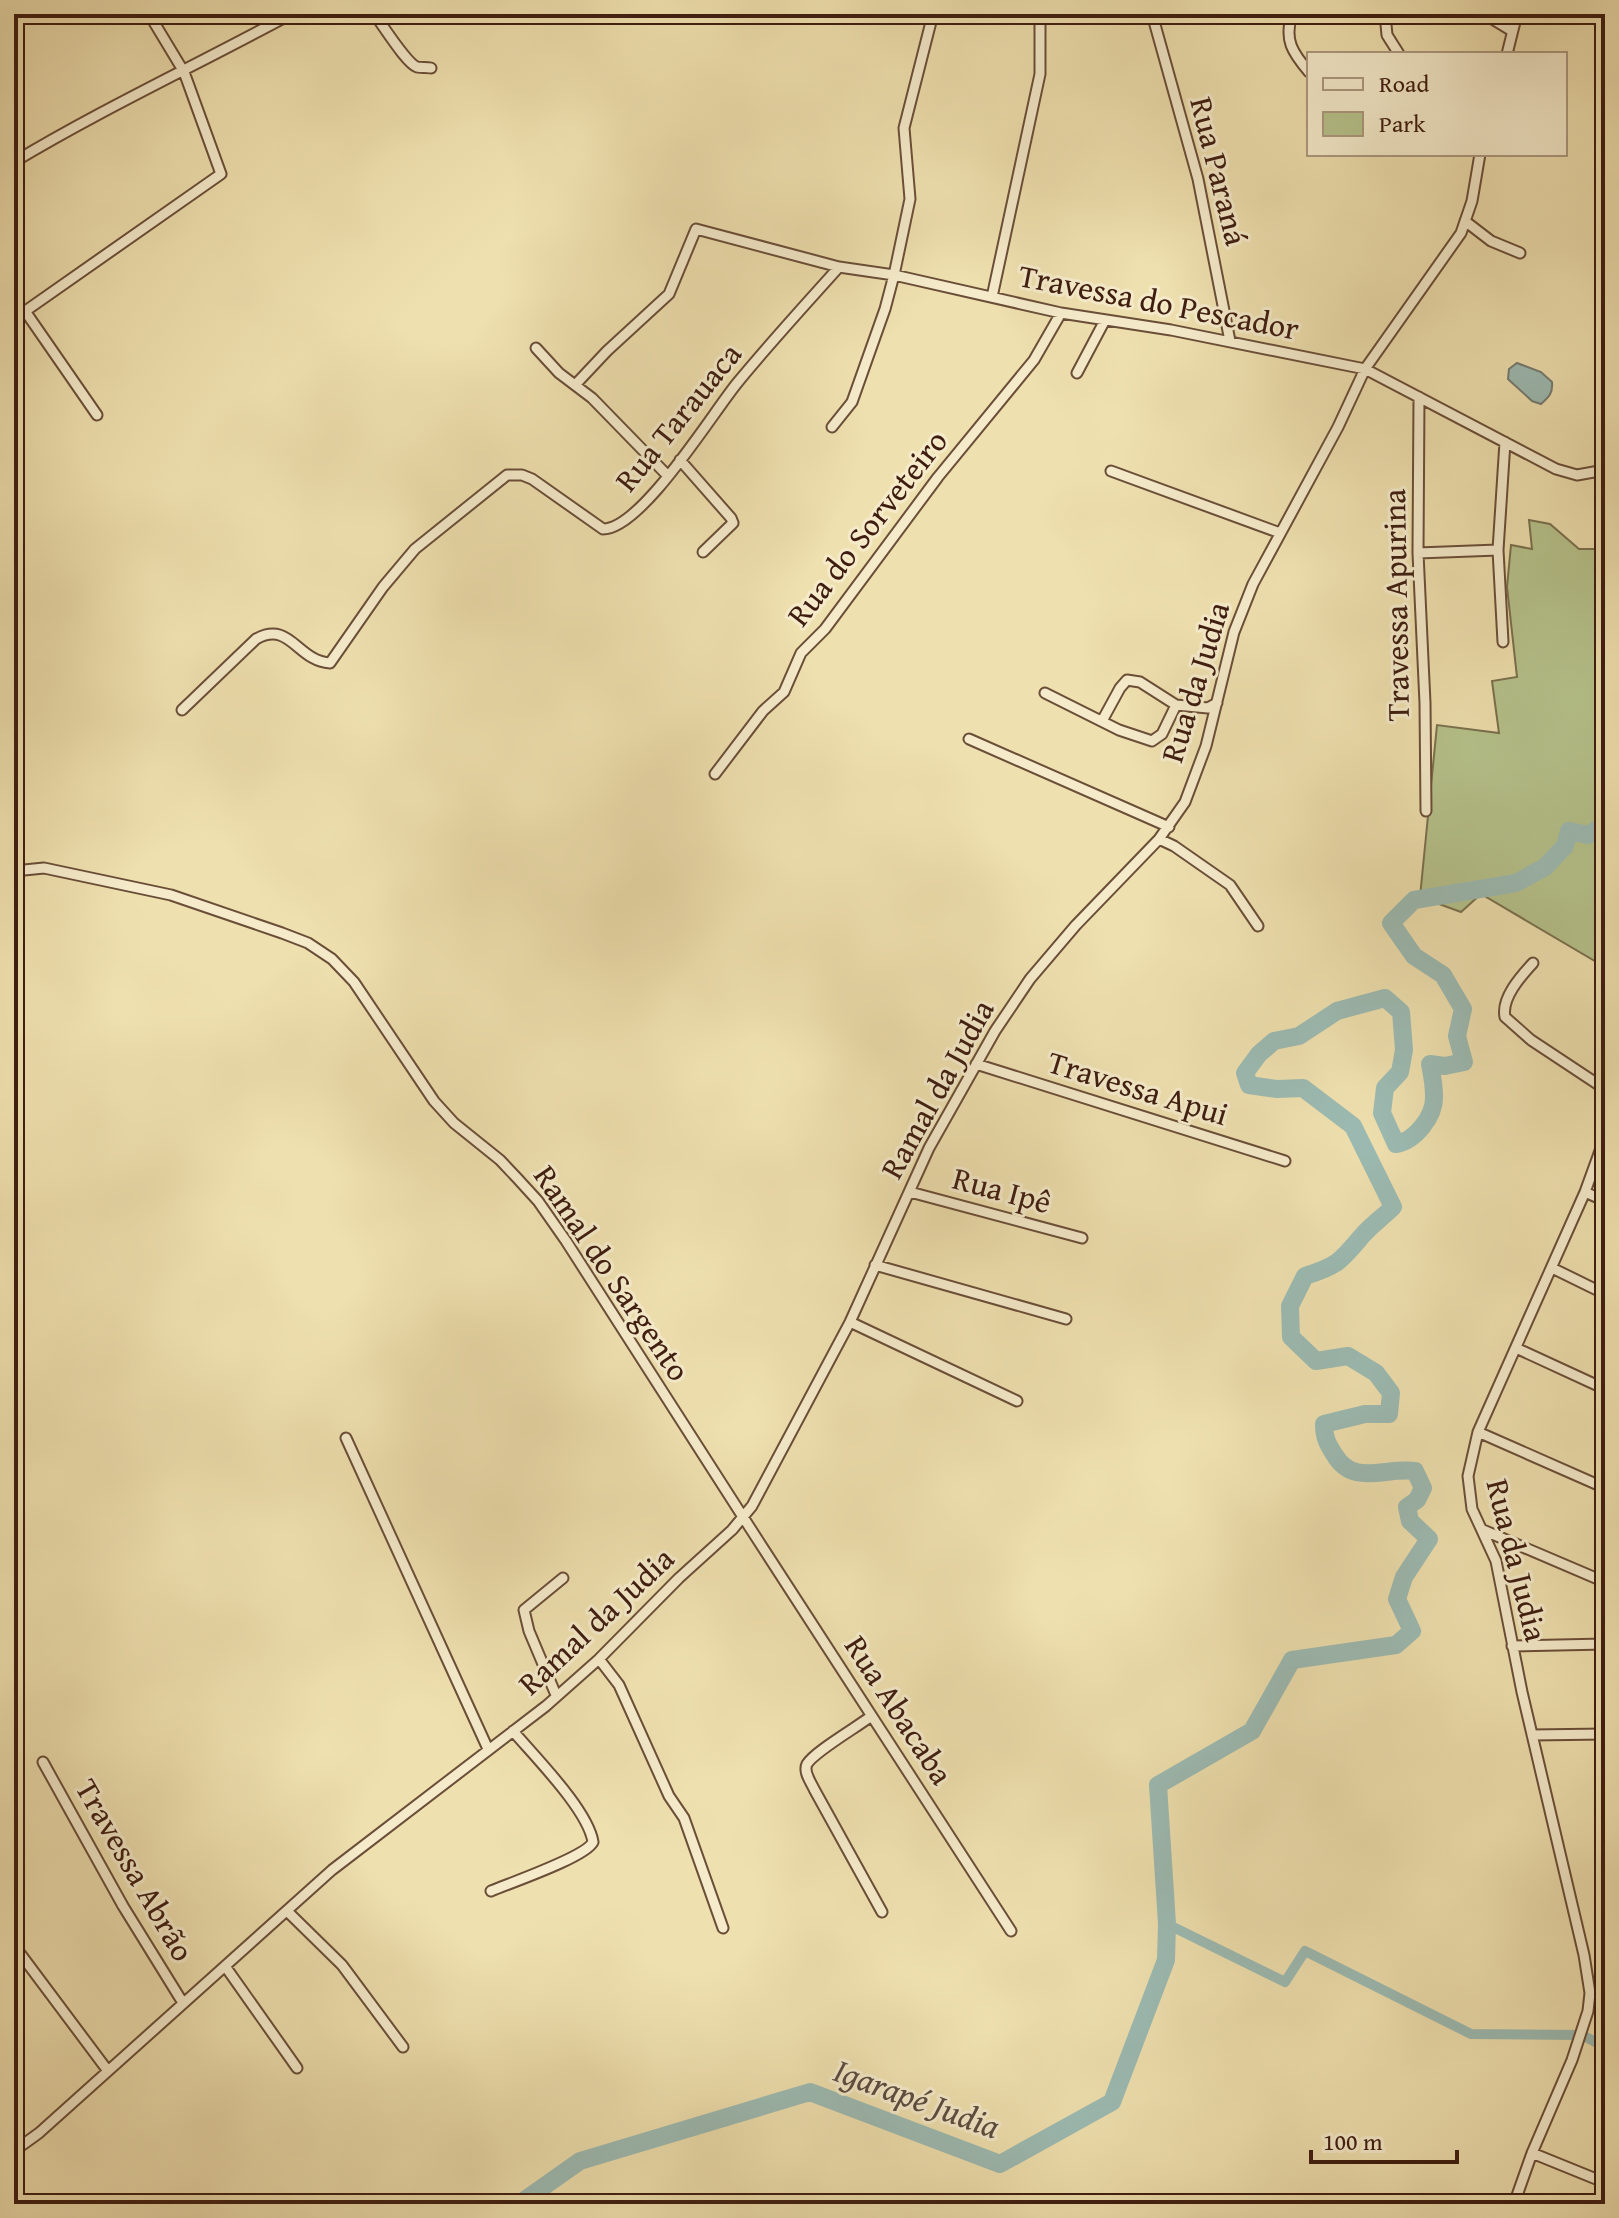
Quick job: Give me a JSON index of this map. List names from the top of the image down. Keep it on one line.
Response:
{"streets":{"street":["Rua Paraná","Travessa do Pescador","Rua Tarauaca","Rua do Sorveteiro","Travessa Apurina","Rua da Judia","Travessa Apui","Ramal da Judia","Rua Ipê","Ramal do Sargento","Rua Abacaba","Travessa Abrão"]},"crossings":[["Rua Paraná","Travessa do Pescador"],["Travessa do Pescador","Rua Tarauaca"],["Travessa do Pescador","Rua do Sorveteiro"],["Travessa do Pescador","Travessa Apurina"],["Travessa do Pescador","Rua da Judia"],["Rua da Judia","Ramal da Judia"],["Travessa Apui","Ramal da Judia"],["Ramal da Judia","Rua Ipê"],["Ramal da Judia","Ramal do Sargento"],["Ramal da Judia","Rua Abacaba"],["Ramal da Judia","Travessa Abrão"],["Ramal do Sargento","Rua Abacaba"]],"water":["Igarapé Judia"],"legend":["Road","Park"],"scale_bar":"100 m"}
